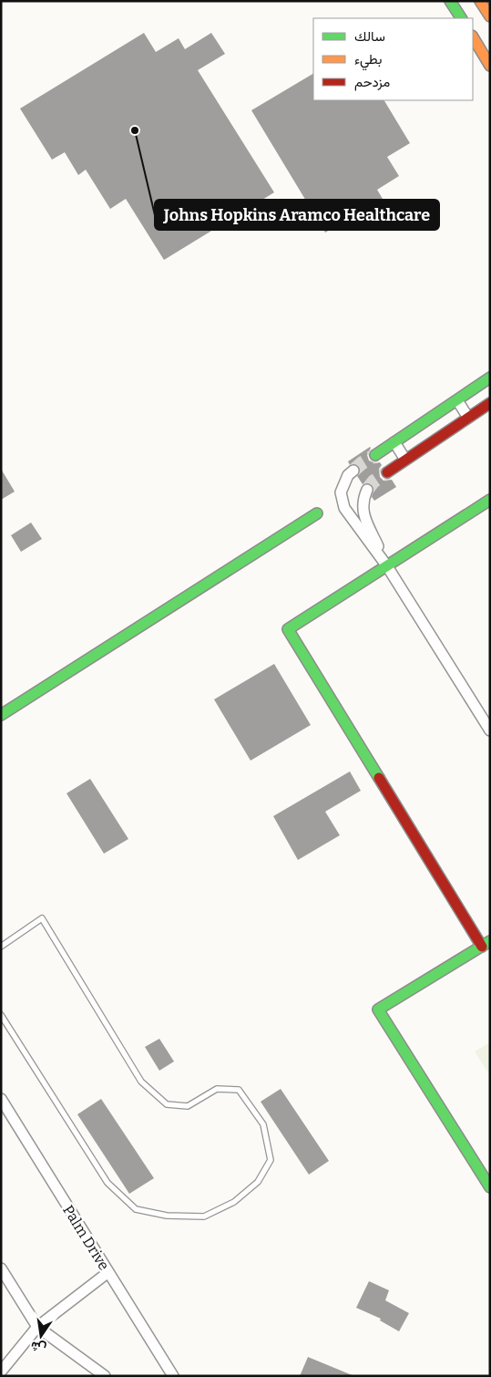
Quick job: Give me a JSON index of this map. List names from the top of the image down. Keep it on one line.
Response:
{"streets":{"street":["Palm Drive"]},"places":["Johns Hopkins Aramco Healthcare"],"legend":["سالك","بطيء","مزدحم"],"north":"bottom"}
